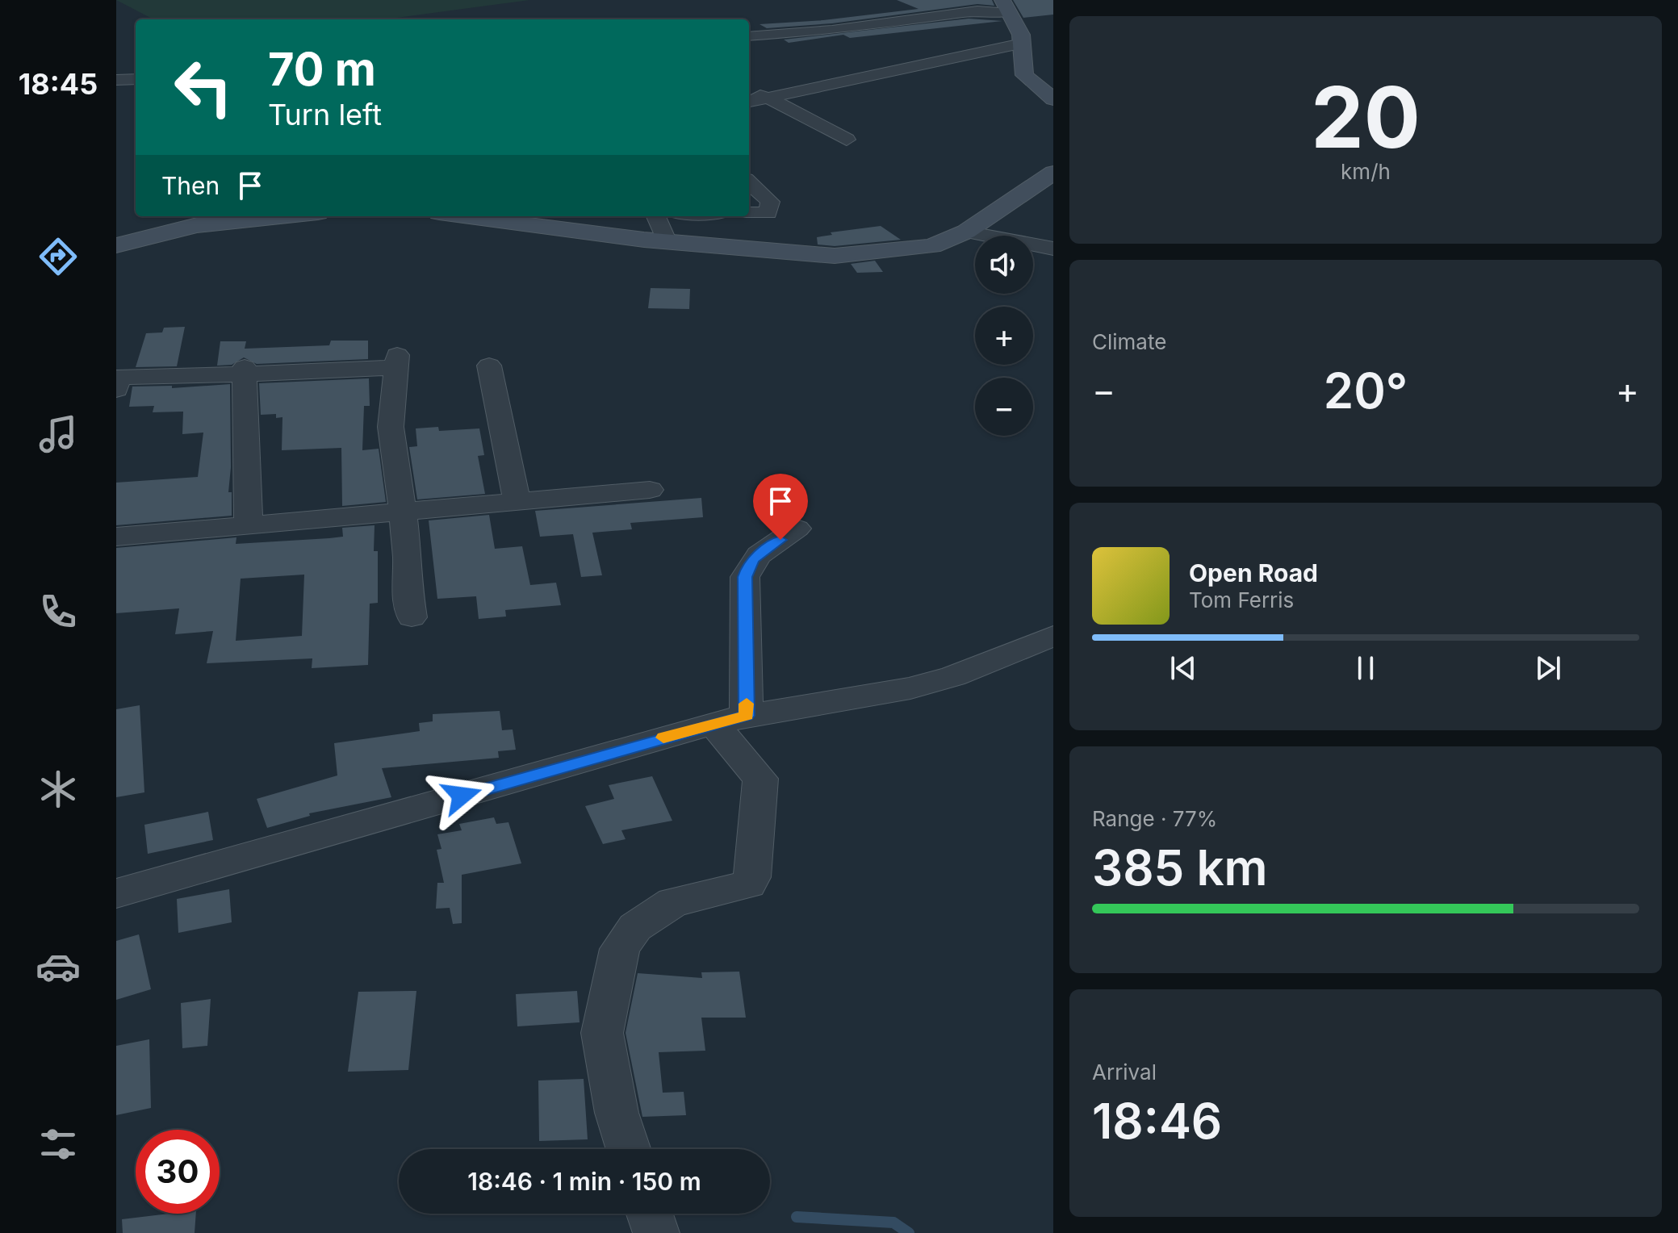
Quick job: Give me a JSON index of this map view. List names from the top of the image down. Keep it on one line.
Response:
{"page":{"tabs":"18:45","tile":[["20","km/h"],"Climate",["Range · 77%","385 km"],["Arrival","18:46"]],"turn":["70 m","Turn left"],"then":"Then","map_buttons":["+","−"],"heat":["−","20°","+"],"song":["Open Road","Tom Ferris"],"limit":"30","trip":"18:46 · 1 min · 150 m"}}
